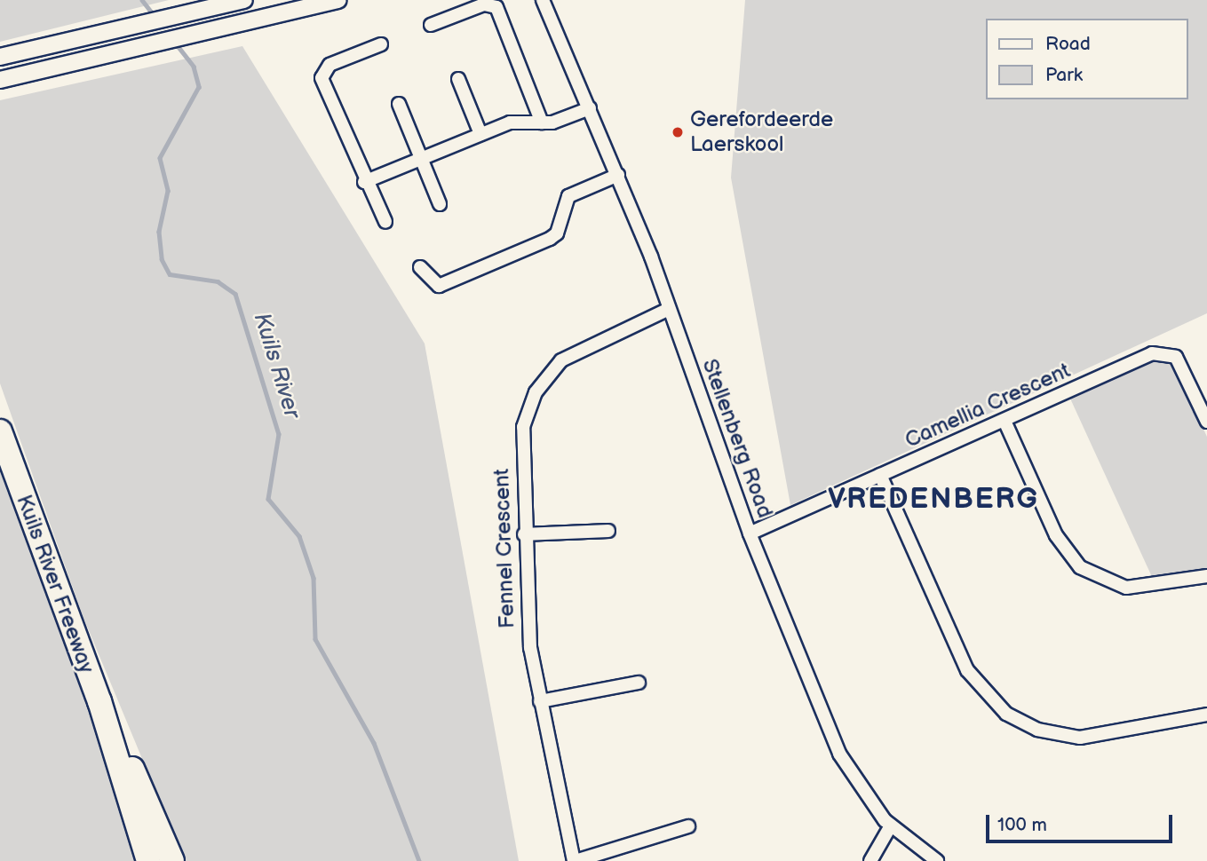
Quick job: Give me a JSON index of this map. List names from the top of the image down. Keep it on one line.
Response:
{"streets":{"highway":["Kuils River Freeway"],"street":["Camellia Crescent","Stellenberg Road","Fennel Crescent"]},"crossings":[["Camellia Crescent","Stellenberg Road"],["Stellenberg Road","Fennel Crescent"]],"districts":["VREDENBERG"],"water":["Kuils River"],"places":["Gerefordeerde Laerskool"],"legend":["Road","Park"],"scale_bar":"100 m"}
